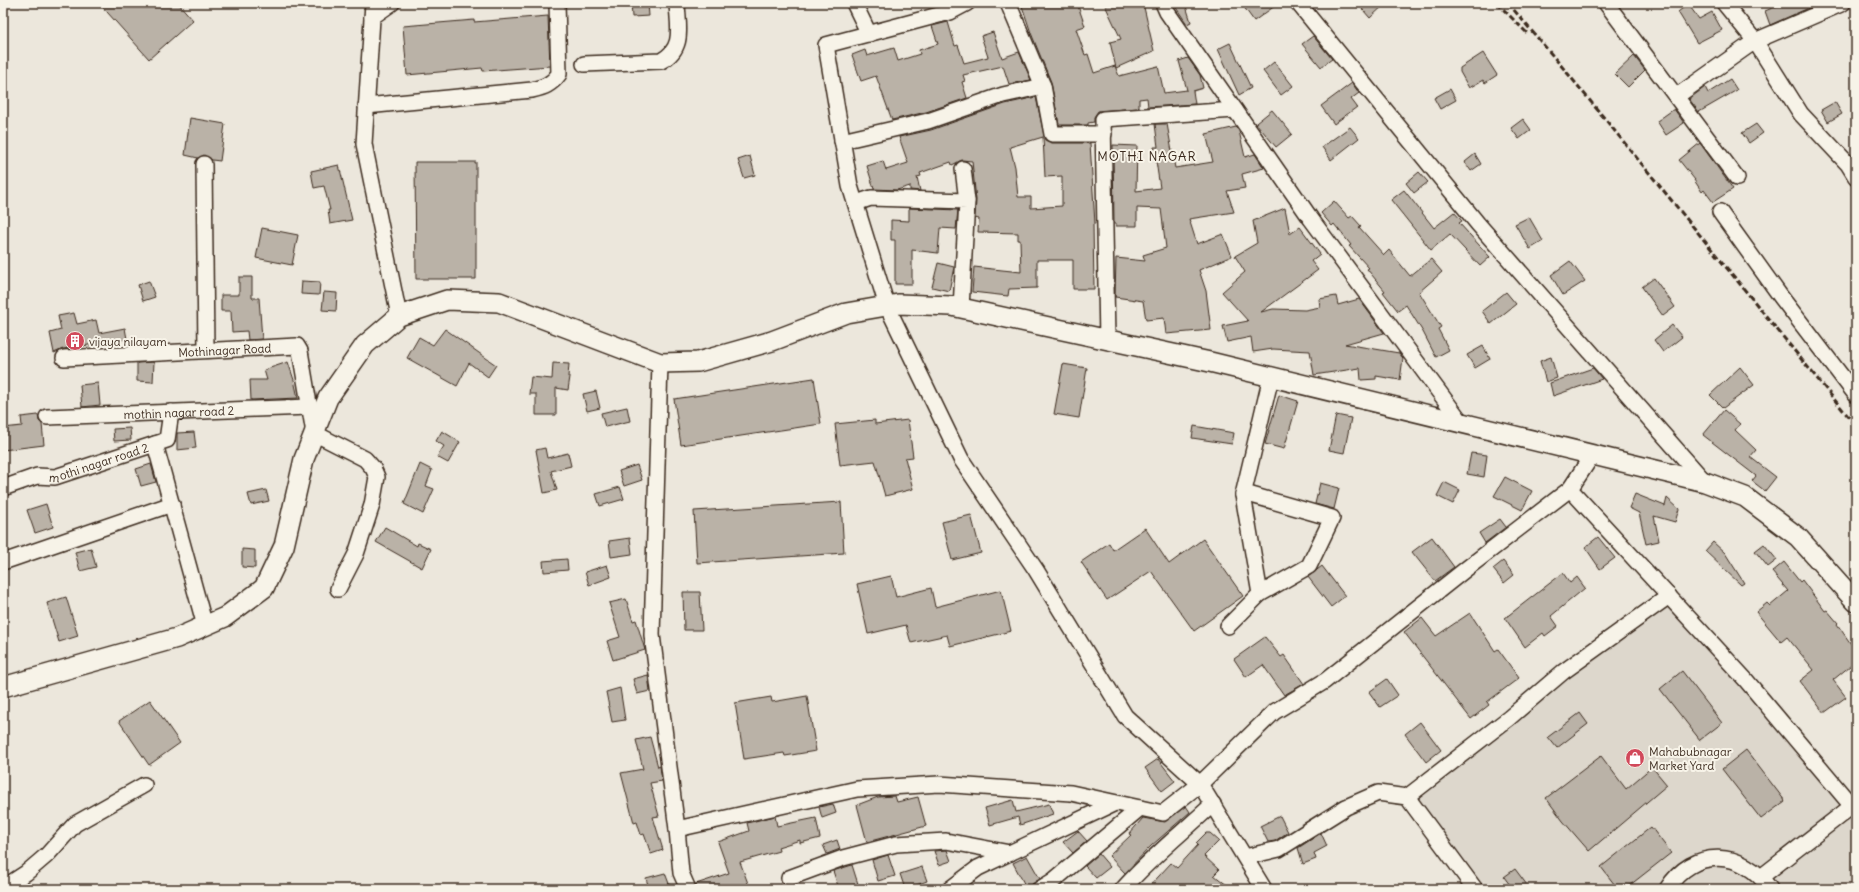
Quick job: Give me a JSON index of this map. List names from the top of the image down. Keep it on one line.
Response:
{"streets":{"street":["Mothinagar Road","mothin nagar road 2","mothi nagar road 2"]},"crossings":[["Mothinagar Road","mothin nagar road 2"],["mothin nagar road 2","mothi nagar road 2"]],"districts":["MOTHI NAGAR"],"places":{"building":["vijaya nilayam"],"shop":["Mahabubnagar Market Yard"]}}
